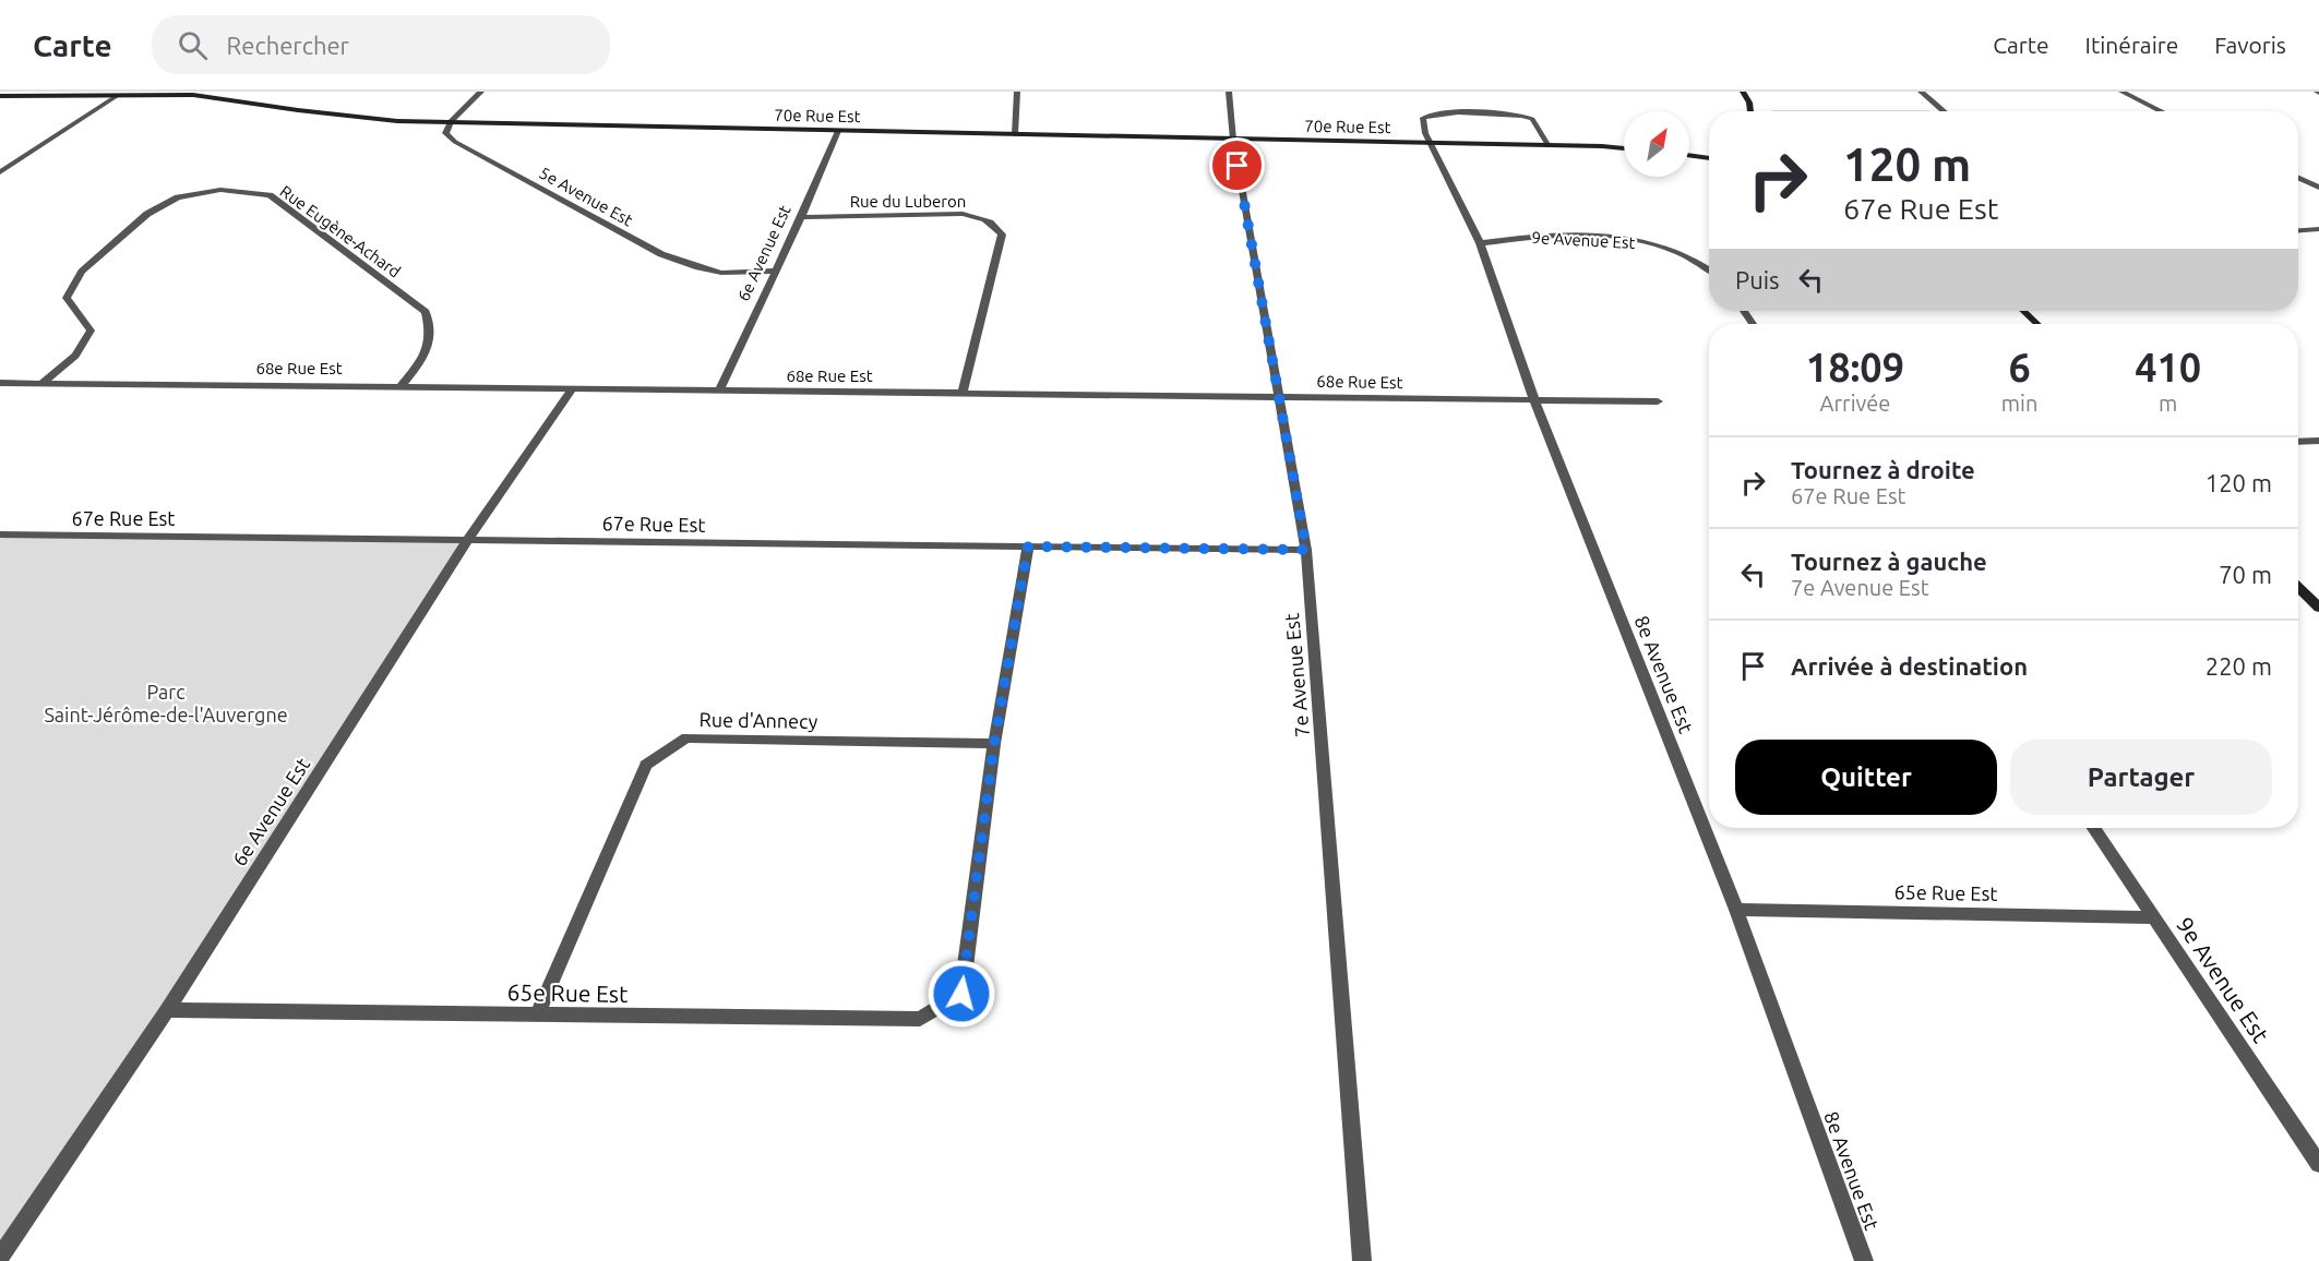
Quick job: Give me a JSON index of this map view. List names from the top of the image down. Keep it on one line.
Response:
{"streets":{"street":["70e Rue Est","5e Avenue Est","Rue du Luberon","Rue Eugène-Achard","9e Avenue Est","6e Avenue Est","68e Rue Est","67e Rue Est","8e Avenue Est","7e Avenue Est","Rue d'Annecy","65e Rue Est"]},"crossings":[["70e Rue Est","5e Avenue Est"],["70e Rue Est","6e Avenue Est"],["70e Rue Est","8e Avenue Est"],["70e Rue Est","7e Avenue Est"],["5e Avenue Est","6e Avenue Est"],["Rue du Luberon","6e Avenue Est"],["Rue du Luberon","68e Rue Est"],["Rue Eugène-Achard","68e Rue Est"],["9e Avenue Est","8e Avenue Est"],["9e Avenue Est","65e Rue Est"],["6e Avenue Est","68e Rue Est"],["6e Avenue Est","67e Rue Est"],["6e Avenue Est","65e Rue Est"],["68e Rue Est","8e Avenue Est"],["68e Rue Est","7e Avenue Est"],["67e Rue Est","7e Avenue Est"],["8e Avenue Est","65e Rue Est"],["Rue d'Annecy","65e Rue Est"]],"parks":["Parc Saint-Jérôme-de-l'Auvergne"],"north":"top right","page":{"header":"Carte","search":"Rechercher","nav":["Carte","Itinéraire","Favoris"],"turn":["120 m","67e Rue Est"],"then":"Puis","eta":["18:09","Arrivée","6","min","410","m"],"list":[{"name":"Tournez à droite","note":"67e Rue Est","value":"120 m"},{"name":"Tournez à gauche","note":"7e Avenue Est","value":"70 m"},{"name":"Arrivée à destination","value":"220 m"}],"buttons":["Quitter","Partager"]}}
